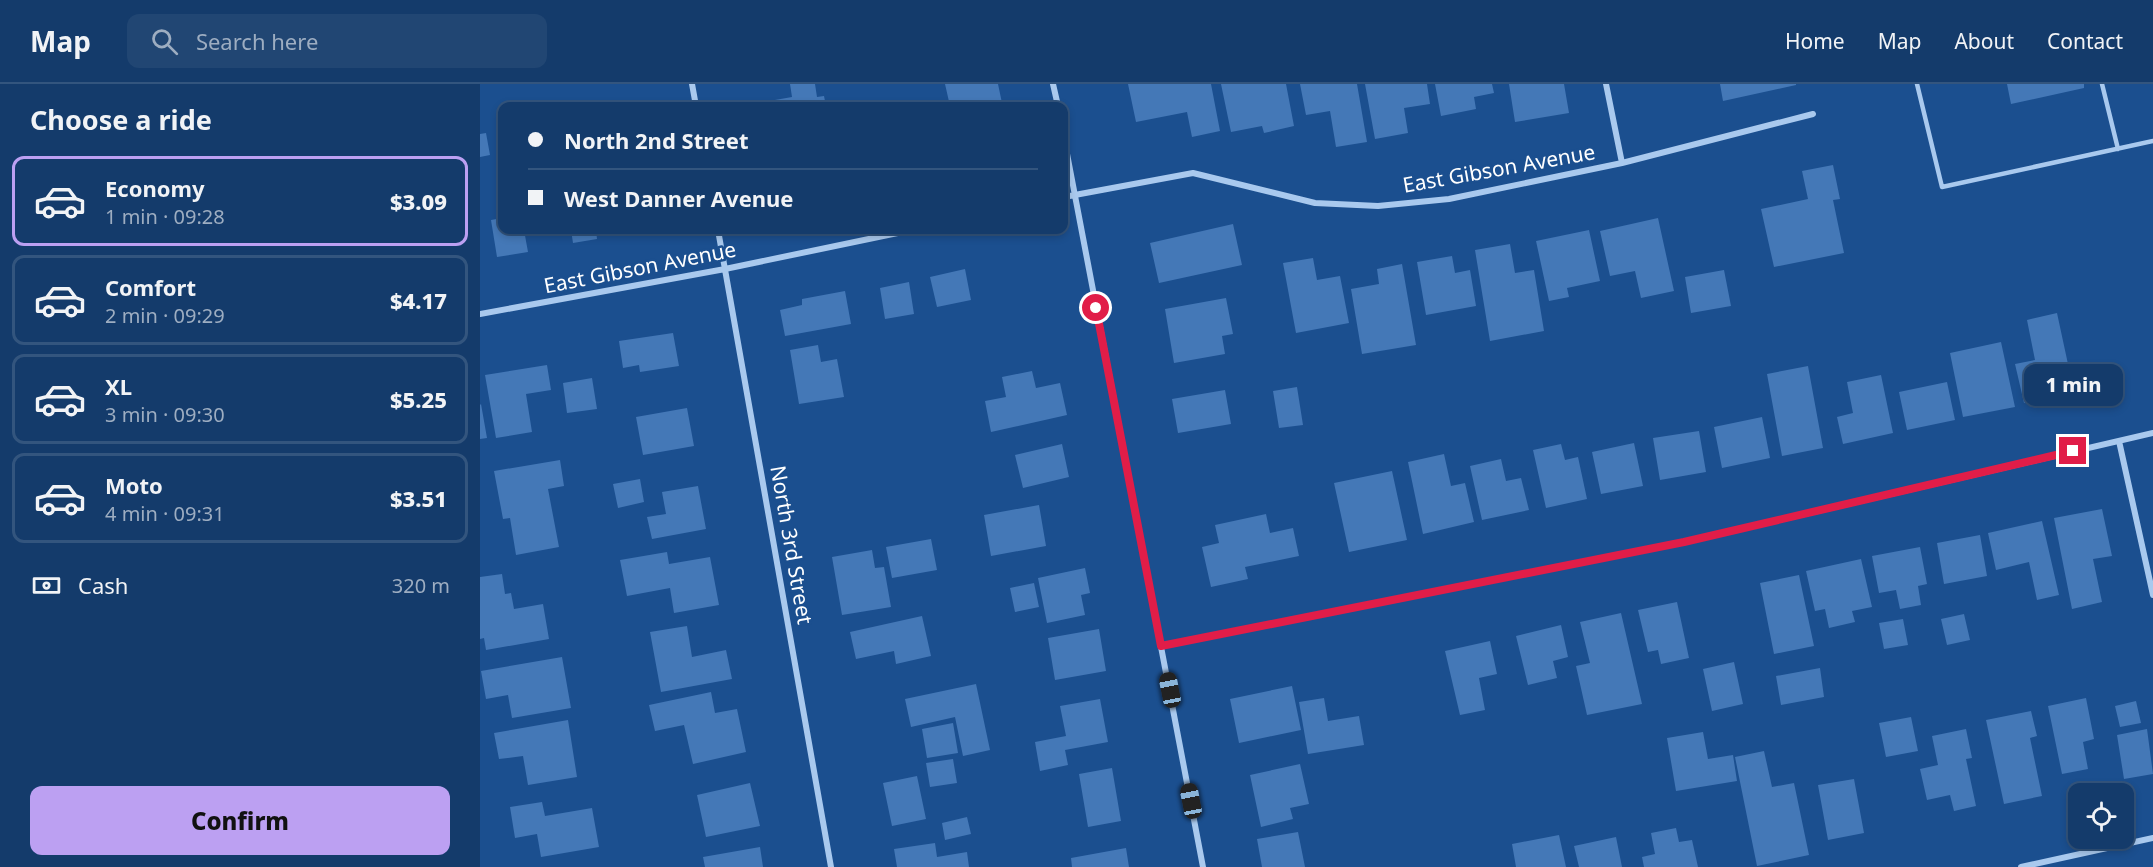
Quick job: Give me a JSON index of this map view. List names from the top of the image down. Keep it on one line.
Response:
{"streets":{"street":["East Gibson Avenue","North 3rd Street"]},"crossings":[["East Gibson Avenue","North 3rd Street"]],"page":{"header":"Map","search":"Search here","nav":["Home","Map","About","Contact"],"heading":"Choose a ride","banner":["North 2nd Street","West Danner Avenue"],"list":[{"name":"Economy","note":"1 min · 09:28","value":"$3.09"},{"name":"Comfort","note":"2 min · 09:29","value":"$4.17"},{"name":"XL","note":"3 min · 09:30","value":"$5.25"},{"name":"Moto","note":"4 min · 09:31","value":"$3.51"}],"bubble":"1 min","pay":["Cash","320 m"],"buttons":"Confirm"}}
